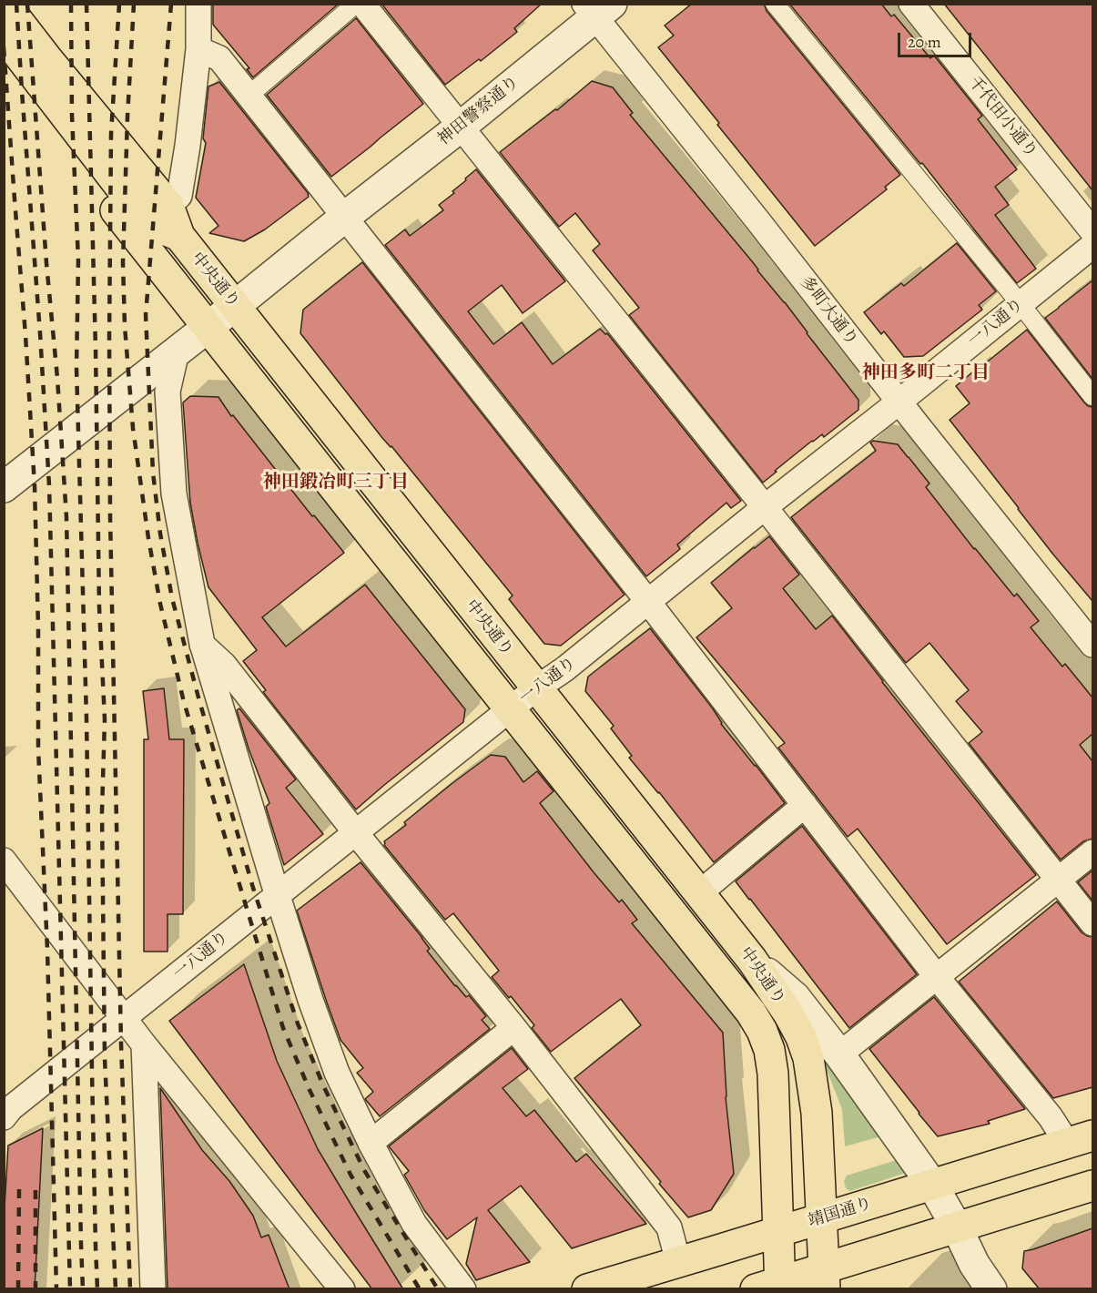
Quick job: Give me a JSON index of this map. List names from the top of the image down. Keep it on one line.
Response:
{"streets":{"main road":["中央通り","靖国通り"],"street":["神田警察通り","千代田小通り","多町大通り","一八通り"]},"crossings":[["神田警察通り","中央通り"],["神田警察通り","多町大通り"],["中央通り","一八通り"],["中央通り","靖国通り"],["多町大通り","一八通り"]],"districts":["神田多町二丁目","神田鍛冶町三丁目"],"scale_bar":"20 m"}
